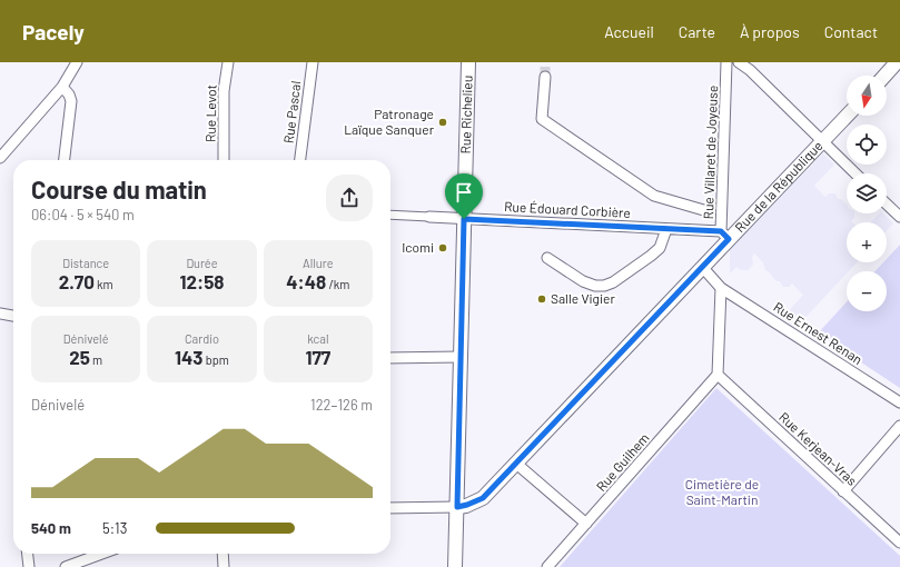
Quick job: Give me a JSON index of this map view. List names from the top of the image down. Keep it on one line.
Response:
{"streets":{"street":["Rue Pascal","Rue Levot","Rue Richelieu","Rue Villaret de Joyeuse","Rue de la République","Rue Édouard Corbière","Rue Ernest Renan","Rue Kerjean-Vras","Rue Guilhem"]},"crossings":[["Rue Richelieu","Rue de la République"],["Rue Richelieu","Rue Édouard Corbière"],["Rue Villaret de Joyeuse","Rue de la République"],["Rue Villaret de Joyeuse","Rue Édouard Corbière"],["Rue de la République","Rue Édouard Corbière"],["Rue Kerjean-Vras","Rue Guilhem"]],"parks":["Cimetière de Saint-Martin"],"places":["Patronage Laïque Sanquer","Icomi","Salle Vigier"],"north":"bottom","page":{"header":"Pacely","nav":["Accueil","Carte","À propos","Contact"],"map_buttons":["+","−"],"heading":["Course du matin","06:04 · 5 × 540 m"],"stats":[["Distance","2.70 km"],["Durée","12:58"],["Allure","4:48 /km"],["Dénivelé","25 m"],["Cardio","143 bpm"],["kcal","177"]],"chart":["Dénivelé","122–126 m"],"list":[{"name":"540 m","note":"5:13"}]}}
